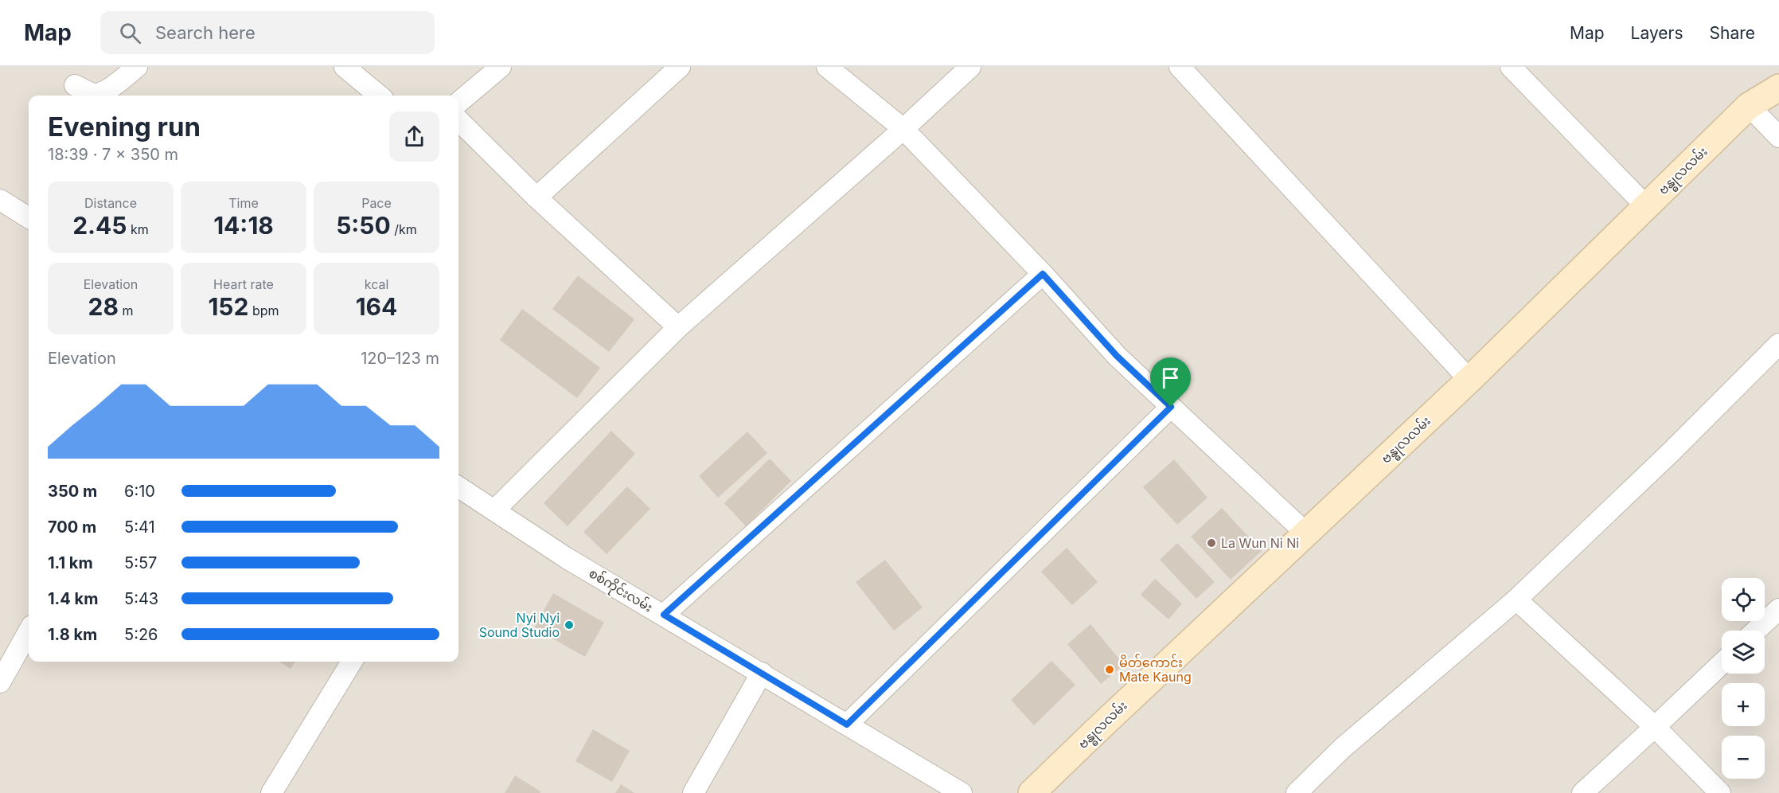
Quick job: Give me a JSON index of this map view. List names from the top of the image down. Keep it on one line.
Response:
{"streets":{"street":["ဗန္ဓုလလမ်း","စစ်ကိုင်းလမ်း"]},"places":["La Wun Ni Ni","Nyi Nyi Sound Studio","မိတ်ကောင်း Mate Kaung"],"page":{"header":"Map","search":"Search here","nav":["Map","Layers","Share"],"heading":["Evening run","18:39 · 7 × 350 m"],"stats":[["Distance","2.45 km"],["Time","14:18"],["Pace","5:50 /km"],["Elevation","28 m"],["Heart rate","152 bpm"],["kcal","164"]],"chart":["Elevation","120–123 m"],"list":[{"name":"350 m","note":"6:10"},{"name":"700 m","note":"5:41"},{"name":"1.1 km","note":"5:57"},{"name":"1.4 km","note":"5:43"},{"name":"1.8 km","note":"5:26"}],"map_buttons":["+","−"]}}
